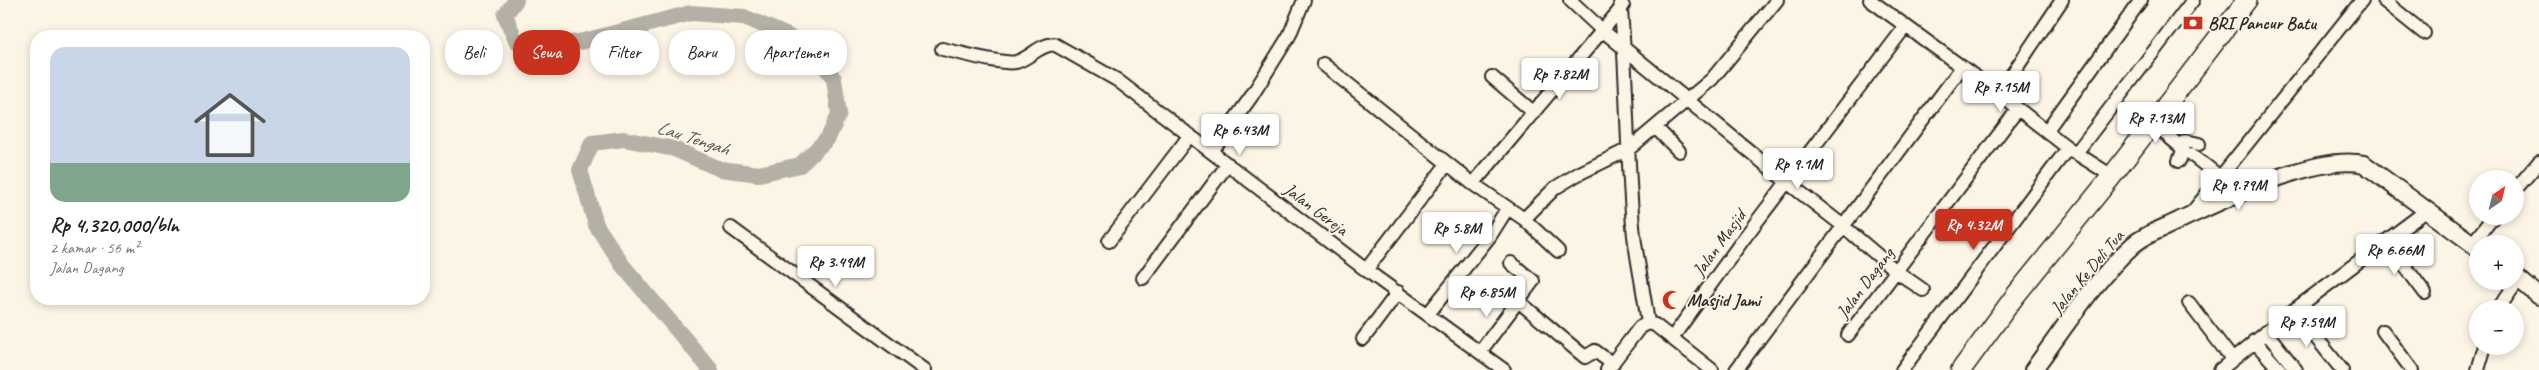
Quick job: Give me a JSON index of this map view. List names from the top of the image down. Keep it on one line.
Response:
{"streets":{"main road":["Jalan Ke Deli Tua"],"street":["Jalan Gereja","Jalan Masjid","Jalan Dagang"]},"water":["Lau Tengah"],"places":{"bank":["BRI Pancur Batu"],"mosque":["Masjid Jami"]},"north":"top right","page":{"chip":["Beli","Sewa","Filter","Baru","Apartemen"],"list":[{"name":"Rp 4,320,000/bln","note":"2 kamar · 56 m² · Jalan Dagang"}],"price":["Rp 7.82M","Rp 7.15M","Rp 7.13M","Rp 6.43M","Rp 9.1M","Rp 9.79M","Rp 4.32M","Rp 5.8M","Rp 6.66M","Rp 3.49M","Rp 6.85M","Rp 7.59M"],"map_buttons":["+","−"]}}
